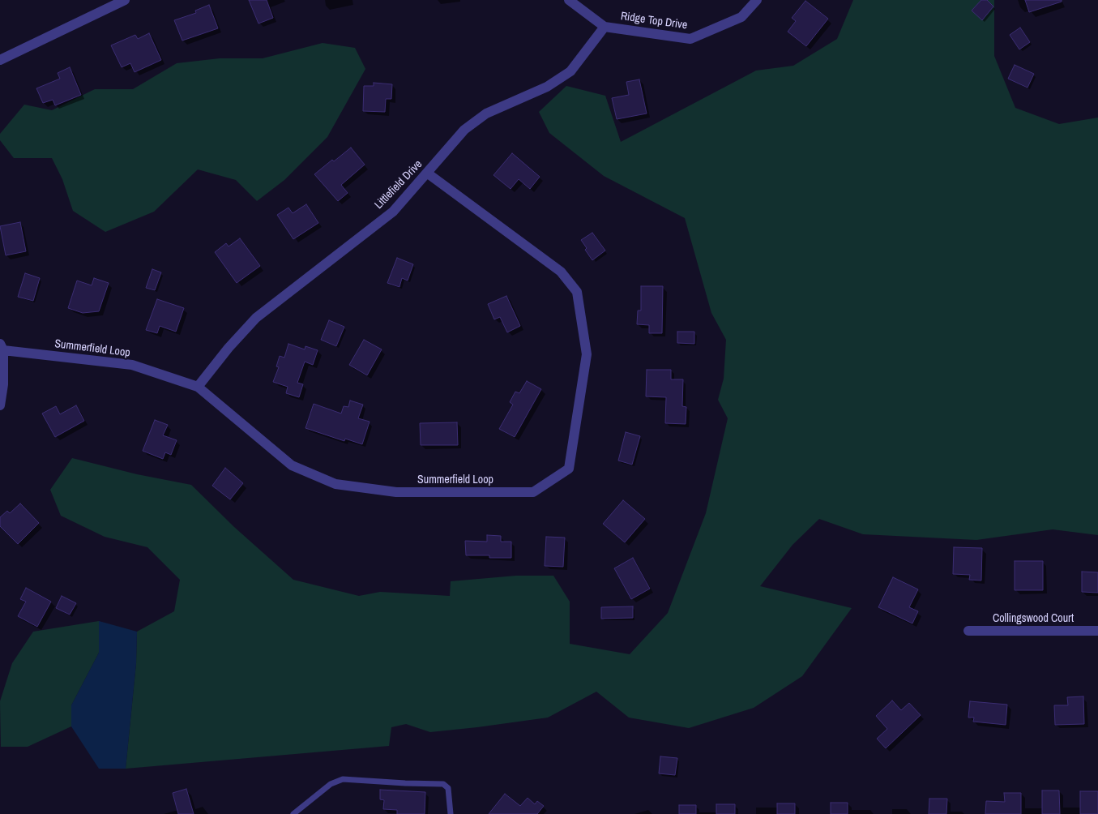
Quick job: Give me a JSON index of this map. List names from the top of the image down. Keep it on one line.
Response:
{"streets":{"street":["Ridge Top Drive","Littlefield Drive","Summerfield Loop","Collingswood Court"]},"crossings":[["Ridge Top Drive","Littlefield Drive"],["Littlefield Drive","Summerfield Loop"]]}
